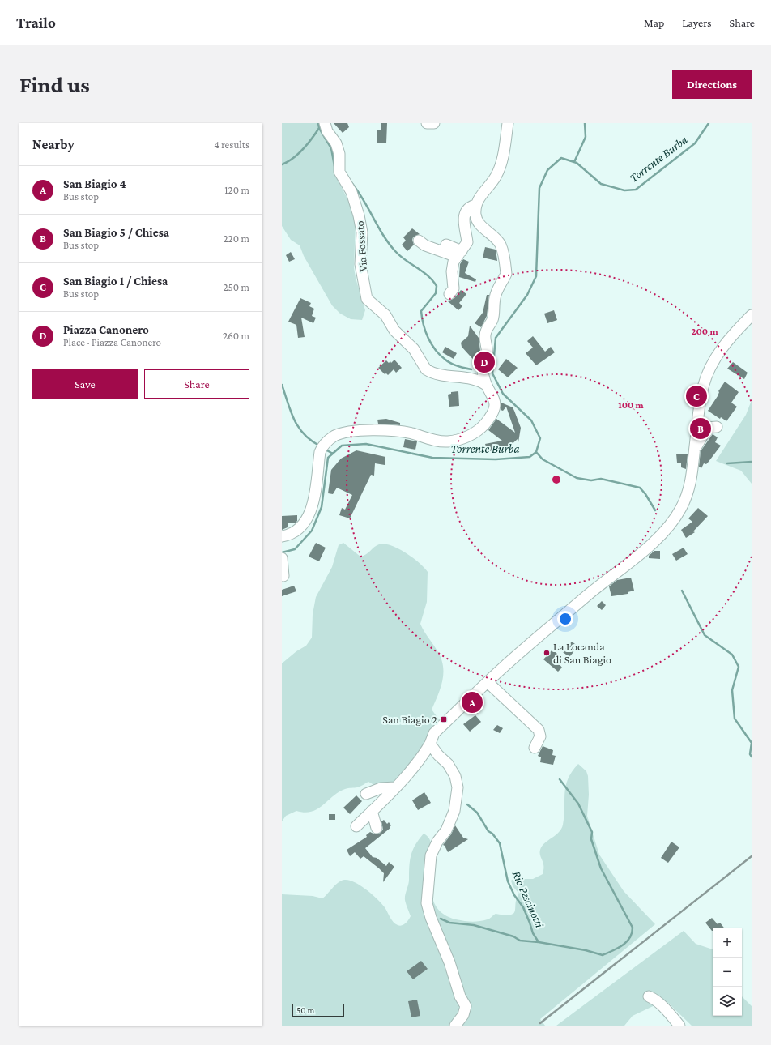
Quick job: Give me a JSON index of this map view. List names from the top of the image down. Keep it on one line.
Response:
{"streets":{"street":["Via Fossato"]},"water":["Torrente Burba","Rio Pescinotti"],"places":{"other":["La Locanda di San Biagio"],"transit":["San Biagio 2"]},"scale_bar":"50 m","page":{"header":"Trailo","nav":["Map","Layers","Share"],"buttons":["Directions",["Save","Share"]],"title":"Find us","heading":["Nearby","4 results"],"list":[{"mark":"A","name":"San Biagio 4","note":"Bus stop","value":"120 m"},{"mark":"B","name":"San Biagio 5 / Chiesa","note":"Bus stop","value":"220 m"},{"mark":"C","name":"San Biagio 1 / Chiesa","note":"Bus stop","value":"250 m"},{"mark":"D","name":"Piazza Canonero","note":"Place · Piazza Canonero","value":"260 m"}],"pins":["D","C","B","A"],"map_buttons":["+","−"],"scale":"50 m"},"rings":["200 m","100 m"]}
